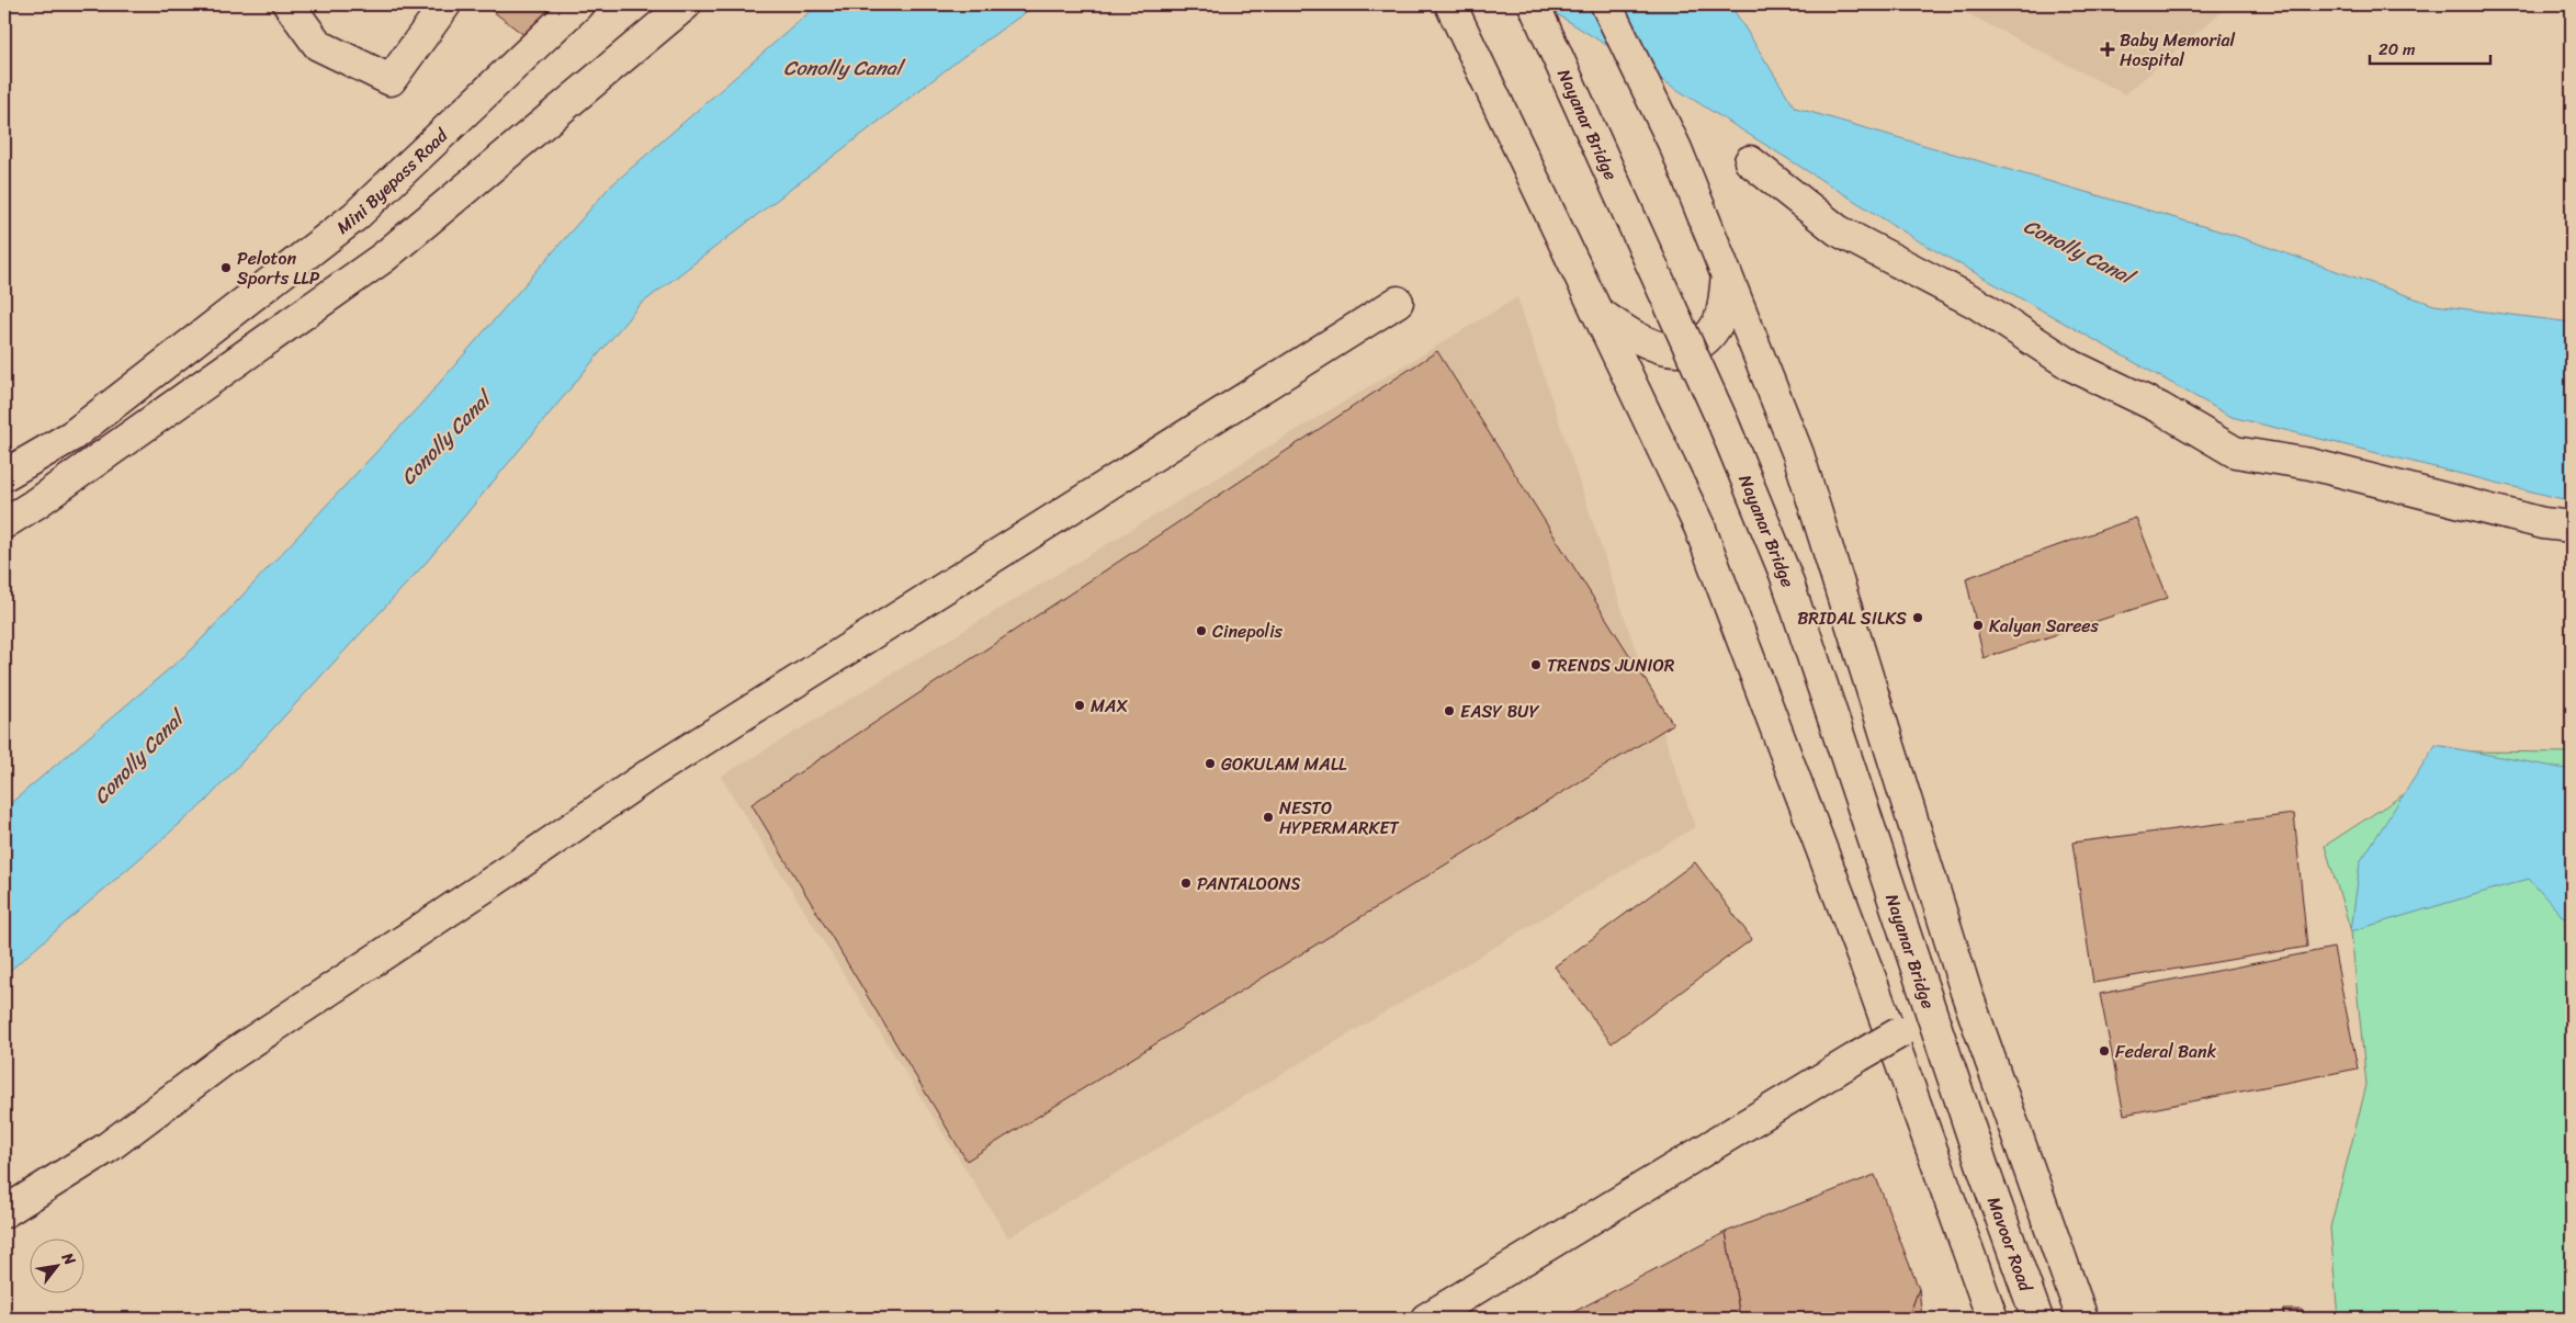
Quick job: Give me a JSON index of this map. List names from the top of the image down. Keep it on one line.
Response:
{"streets":{"main road":["Nayanar Bridge","Mini Byepass Road","Mavoor Road"]},"crossings":[["Nayanar Bridge","Mavoor Road"]],"water":["Conolly Canal"],"places":{"health":["Baby Memorial Hospital"],"other":["Peloton Sports LLP","BRIDAL SILKS","Kalyan Sarees","Cinepolis","TRENDS JUNIOR","MAX","EASY BUY","GOKULAM MALL","NESTO HYPERMARKET","PANTALOONS","Federal Bank"]},"scale_bar":"20 m","north":"top right"}
